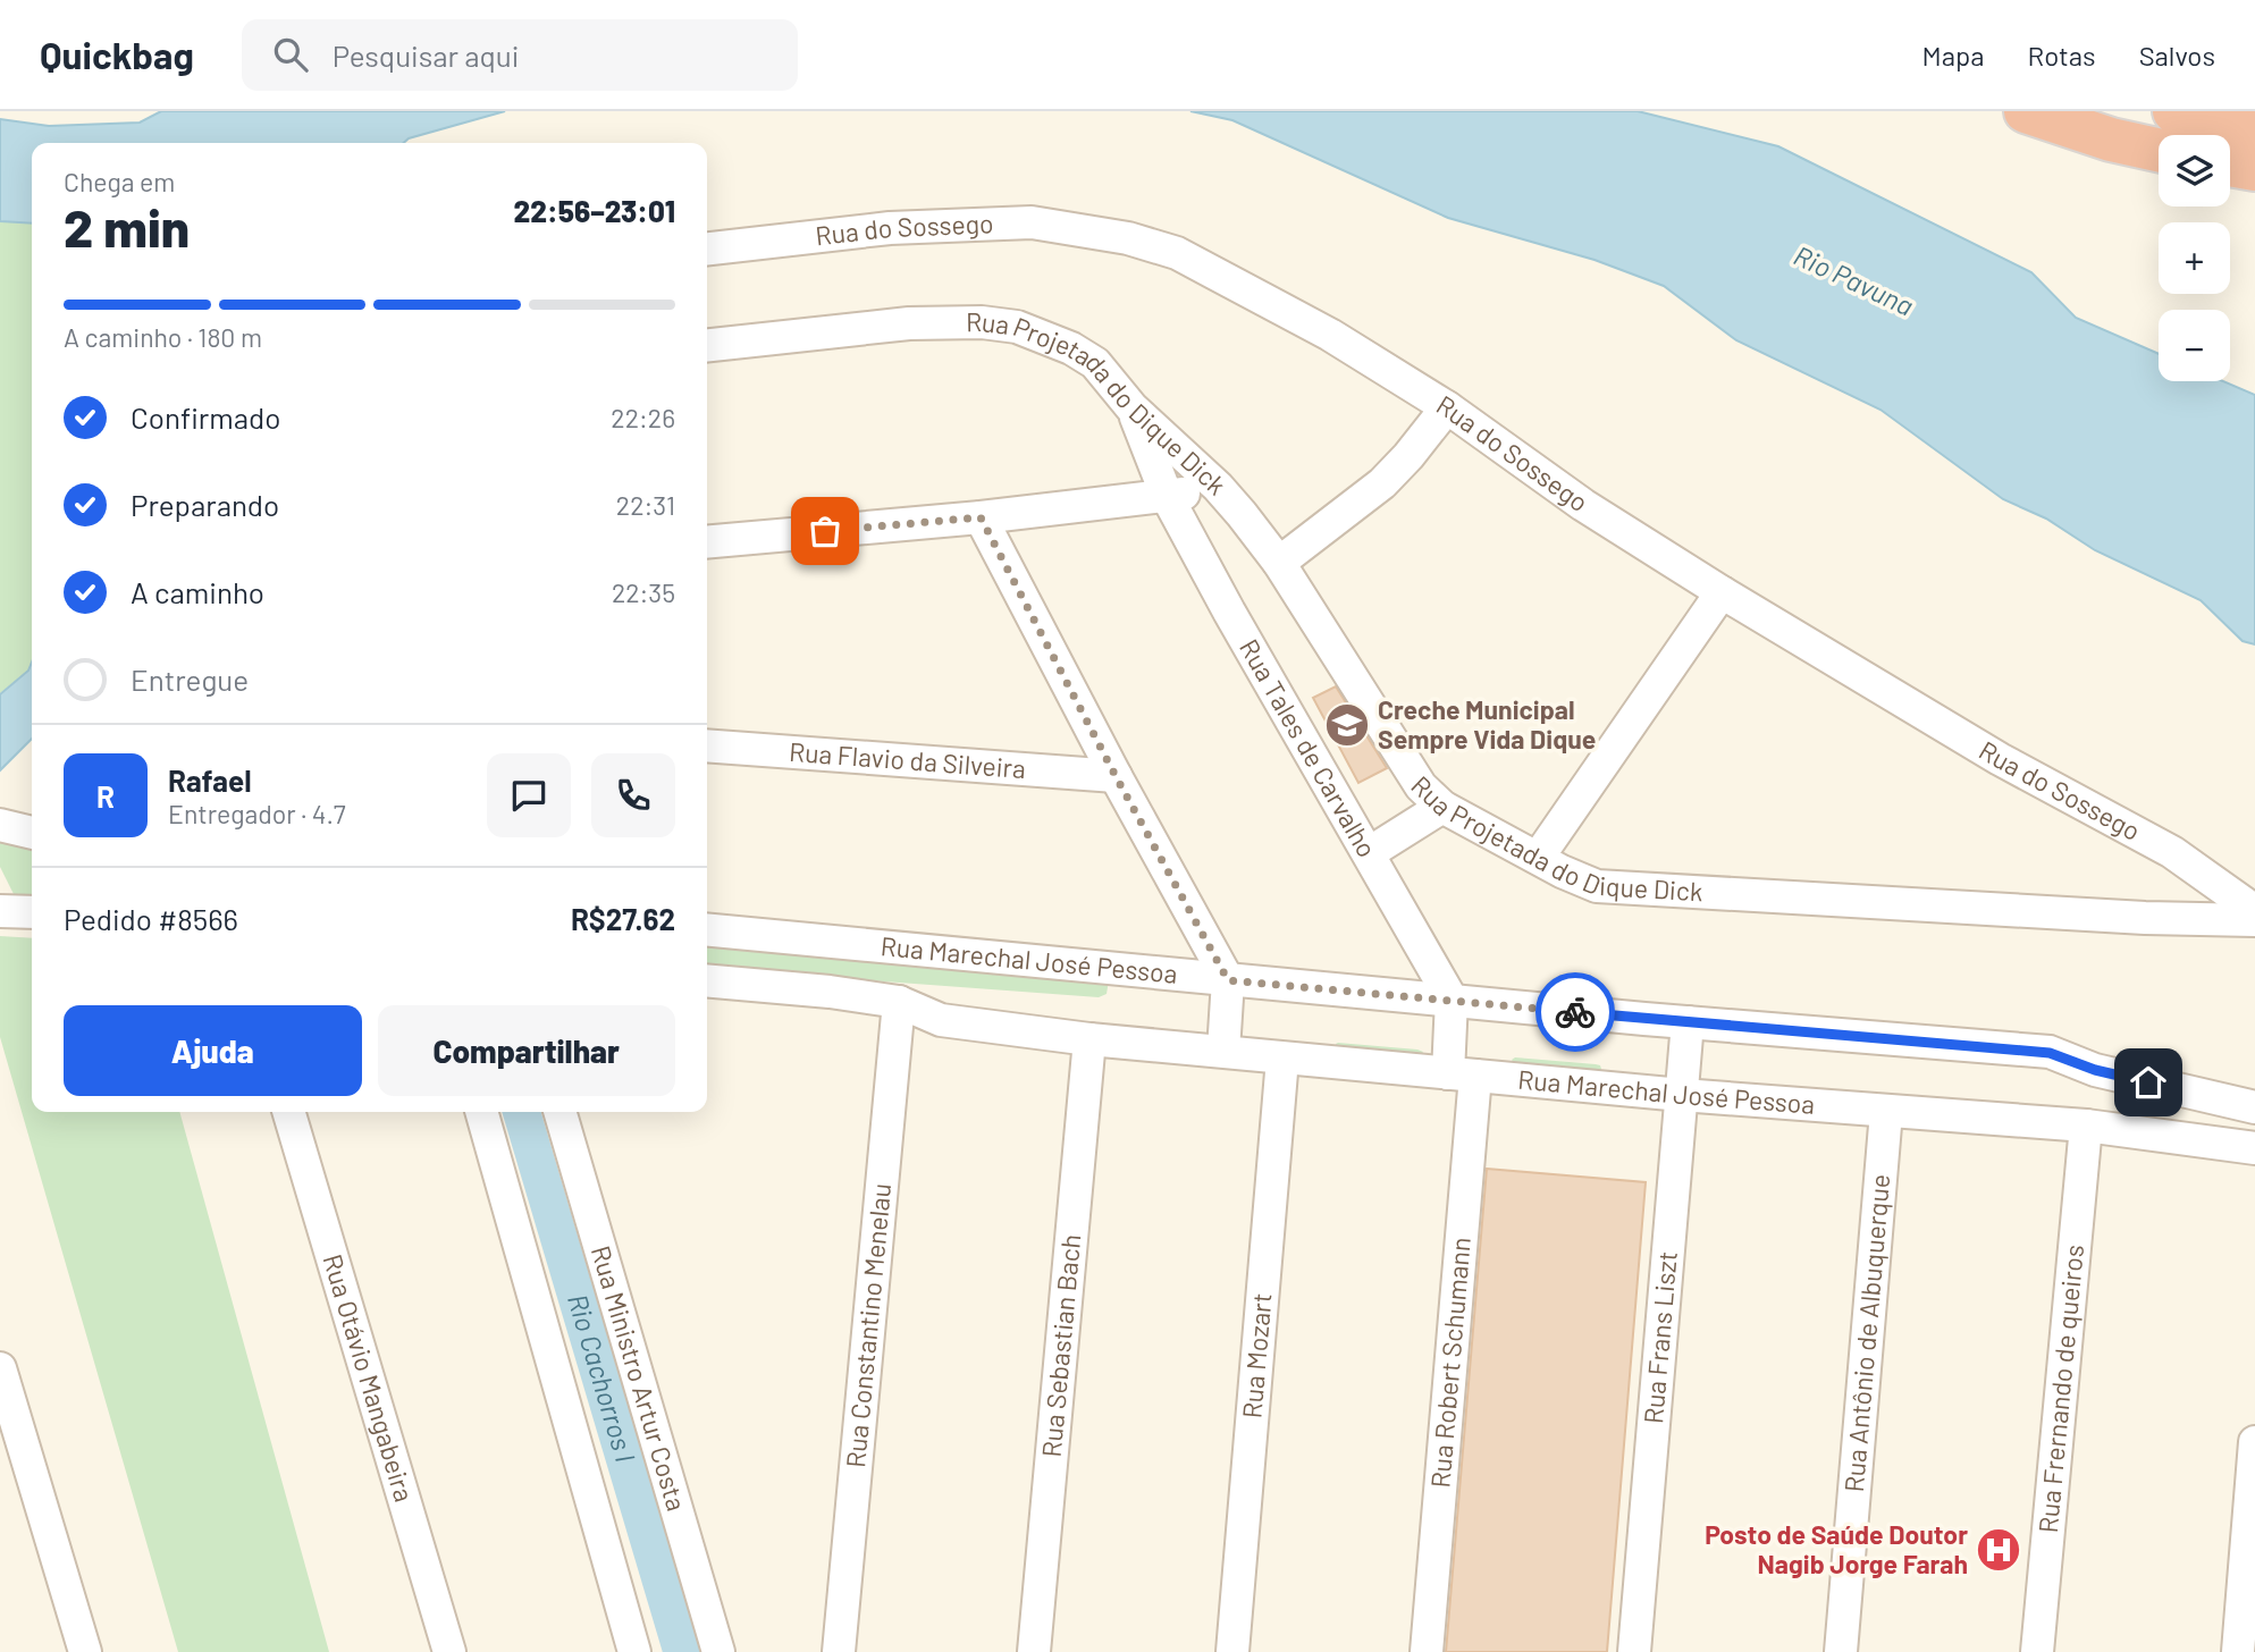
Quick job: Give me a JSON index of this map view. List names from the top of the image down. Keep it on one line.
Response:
{"streets":{"street":["Rua do Sossego","Rua Projetada do Dique Dick","Rua Tales de Carvalho","Rua Flavio da Silveira","Rua Marechal José Pessoa","Rua Constantino Menelau","Rua Antônio de Albuquerque","Rua Frans Liszt","Rua Sebastian Bach","Rua Mozart","Rua Robert Schumann","Rua Otávio Mangabeira","Rua Ministro Artur Costa","Rua Frernando de queiros"]},"crossings":[["Rua Projetada do Dique Dick","Rua Tales de Carvalho"],["Rua Tales de Carvalho","Rua Marechal José Pessoa"],["Rua Tales de Carvalho","Rua Robert Schumann"],["Rua Marechal José Pessoa","Rua Constantino Menelau"],["Rua Marechal José Pessoa","Rua Antônio de Albuquerque"],["Rua Marechal José Pessoa","Rua Frans Liszt"],["Rua Marechal José Pessoa","Rua Sebastian Bach"],["Rua Marechal José Pessoa","Rua Mozart"],["Rua Marechal José Pessoa","Rua Robert Schumann"],["Rua Marechal José Pessoa","Rua Frernando de queiros"]],"water":["Rio Pavuna","Rio Cachorros I"],"places":{"school or university":["Creche Municipal Sempre Vida Dique"],"hospital":["Posto de Saúde Doutor Nagib Jorge Farah"]},"page":{"header":"Quickbag","search":"Pesquisar aqui","nav":["Mapa","Rotas","Salvos"],"map_buttons":["+","−"],"heading":["2 min","Chega em","22:56–23:01"],"panel":["Rafael","Entregador · 4.7","Pedido #8566","R$27.62"],"bar":"A caminho · 180 m","list":[["Confirmado","22:26"],["Preparando","22:31"],["A caminho","22:35"],"Entregue"],"round":"R","buttons":["Ajuda","Compartilhar"]}}
